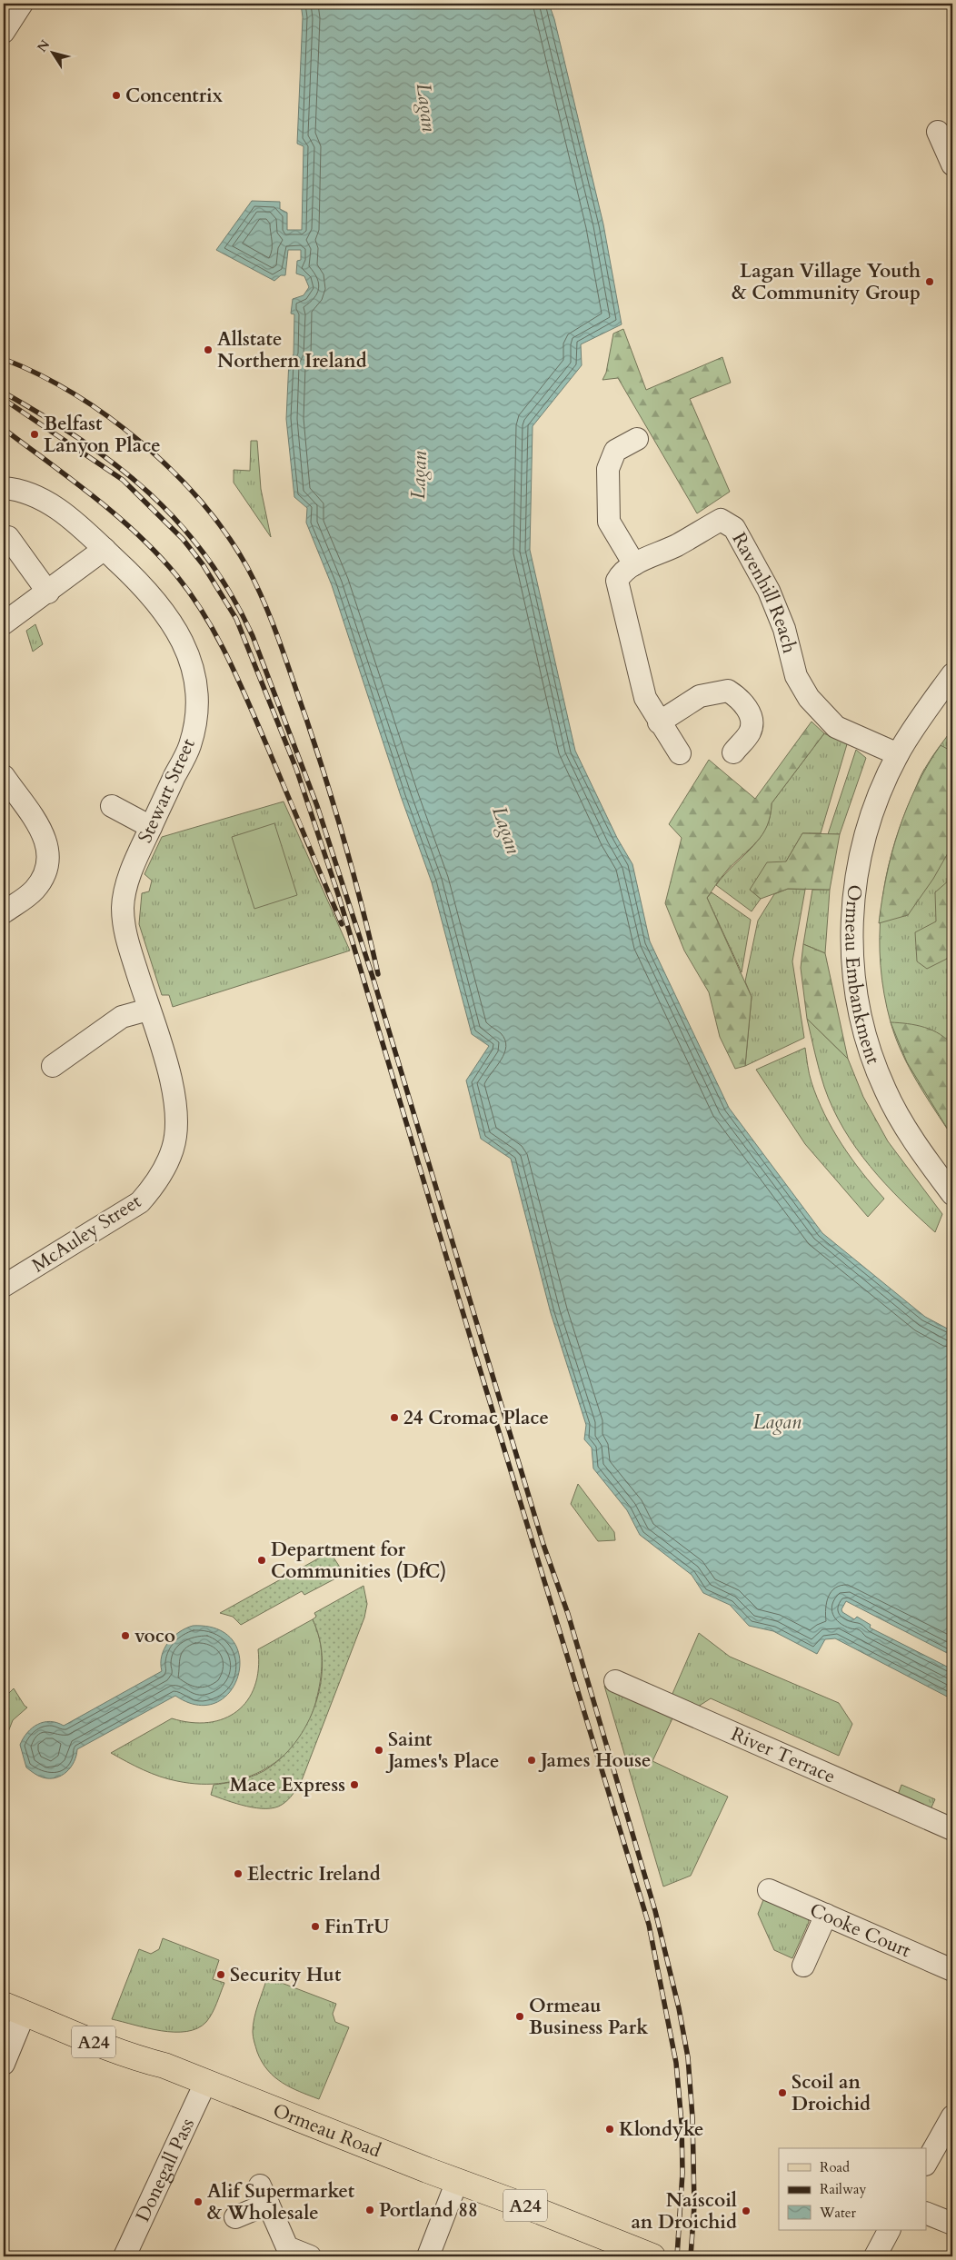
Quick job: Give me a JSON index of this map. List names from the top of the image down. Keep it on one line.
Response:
{"streets":{"main road":["A24","Ormeau Road"],"street":["Ravenhill Reach","Stewart Street","Ormeau Embankment","McAuley Street","River Terrace","Cooke Court","Donegall Pass"]},"crossings":[["Ravenhill Reach","Ormeau Embankment"],["Stewart Street","McAuley Street"],["Ormeau Road","Donegall Pass"]],"water":["Lagan"],"places":["Concentrix","Lagan Village Youth & Community Group","Allstate Northern Ireland","Belfast Lanyon Place","24 Cromac Place","Department for Communities (DfC)","voco","Saint James's Place","James House","Mace Express","Electric Ireland","FinTrU","Security Hut","Ormeau Business Park","Scoil an Droichid","Klondyke","Alif Supermarket & Wholesale","Portland 88","Naíscoil an Droichid"],"legend":["Road","Railway","Water"],"north":"top left"}
